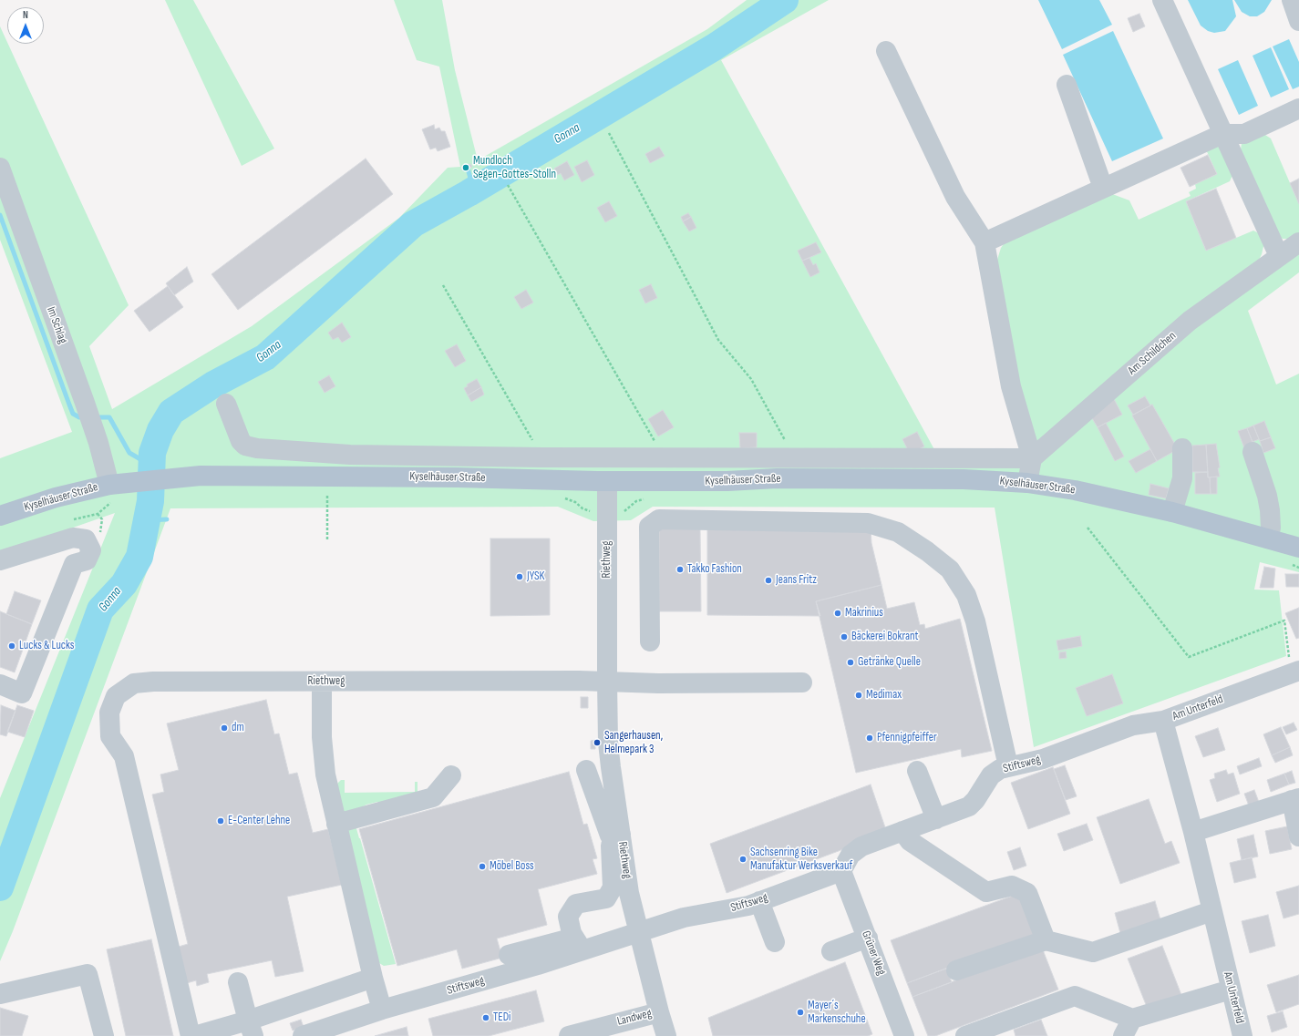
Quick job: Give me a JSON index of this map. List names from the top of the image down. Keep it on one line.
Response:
{"streets":{"main road":["Kyselhäuser Straße"],"street":["Im Schlag","Am Schildchen","Riethweg","Am Unterfeld","Stiftsweg","Grüner Weg","Landweg"]},"crossings":[["Im Schlag","Kyselhäuser Straße"],["Kyselhäuser Straße","Riethweg"],["Riethweg","Stiftsweg"],["Riethweg","Landweg"],["Am Unterfeld","Stiftsweg"],["Stiftsweg","Grüner Weg"]],"water":["Gonna"],"places":["Mundloch Segen-Gottes-Stolln","Takko Fashion","JYSK","Jeans Fritz","Makrinius","Bäckerei Bokrant","Lucks & Lucks","Getränke Quelle","Medimax","dm","Pfennigpfeiffer","Sangerhausen, Helmepark 3","E-Center Lehne","Sachsenring Bike Manufaktur Werksverkauf","Möbel Boss","Mayer´s Markenschuhe","TEDi"],"north":"top"}
